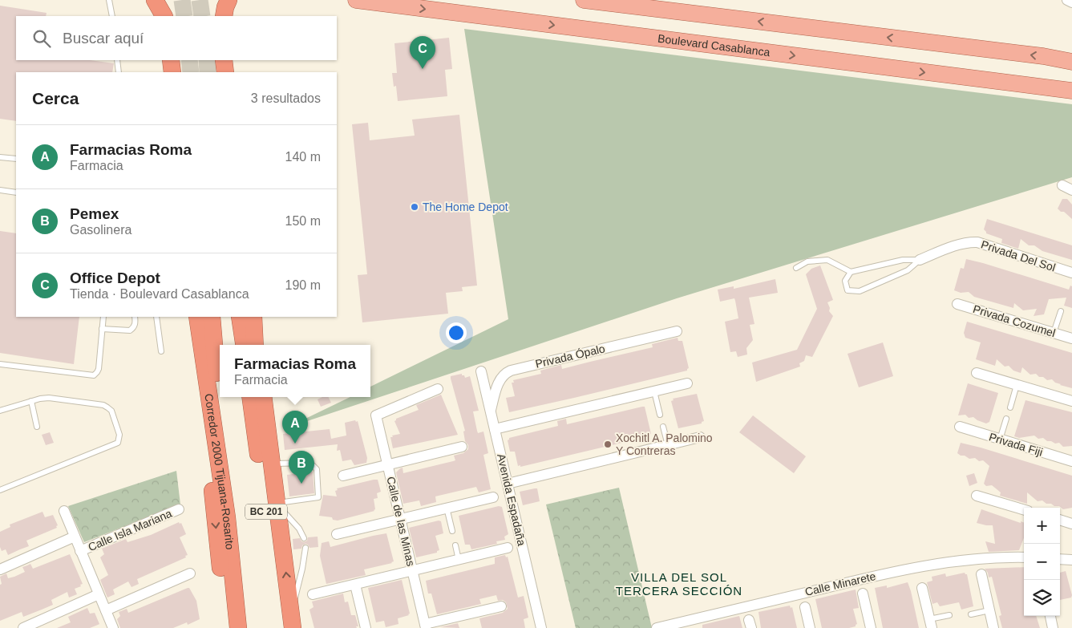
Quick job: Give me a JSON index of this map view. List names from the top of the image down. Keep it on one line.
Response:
{"streets":{"highway":["Corredor 2000 Tijuana-Rosarito","BC 201"],"main road":["Boulevard Casablanca"],"street":["Privada Del Sol","Privada Cozumel","Privada Ópalo","Privada Fiji","Avenida Espadaña","Calle de las Minas","Calle Isla Mariana","Calle Minarete"]},"crossings":[["Privada Ópalo","Avenida Espadaña"]],"districts":["VILLA DEL SOL TERCERA SECCIÓN"],"places":["The Home Depot","Xochitl A. Palomino Y Contreras"],"page":{"search":"Buscar aquí","pins":["C","A","B"],"heading":["Cerca","3 resultados"],"list":[{"mark":"A","name":"Farmacias Roma","note":"Farmacia","value":"140 m"},{"mark":"B","name":"Pemex","note":"Gasolinera","value":"150 m"},{"mark":"C","name":"Office Depot","note":"Tienda · Boulevard Casablanca","value":"190 m"}],"popup":["Farmacias Roma","Farmacia"],"map_buttons":["+","−"]}}
